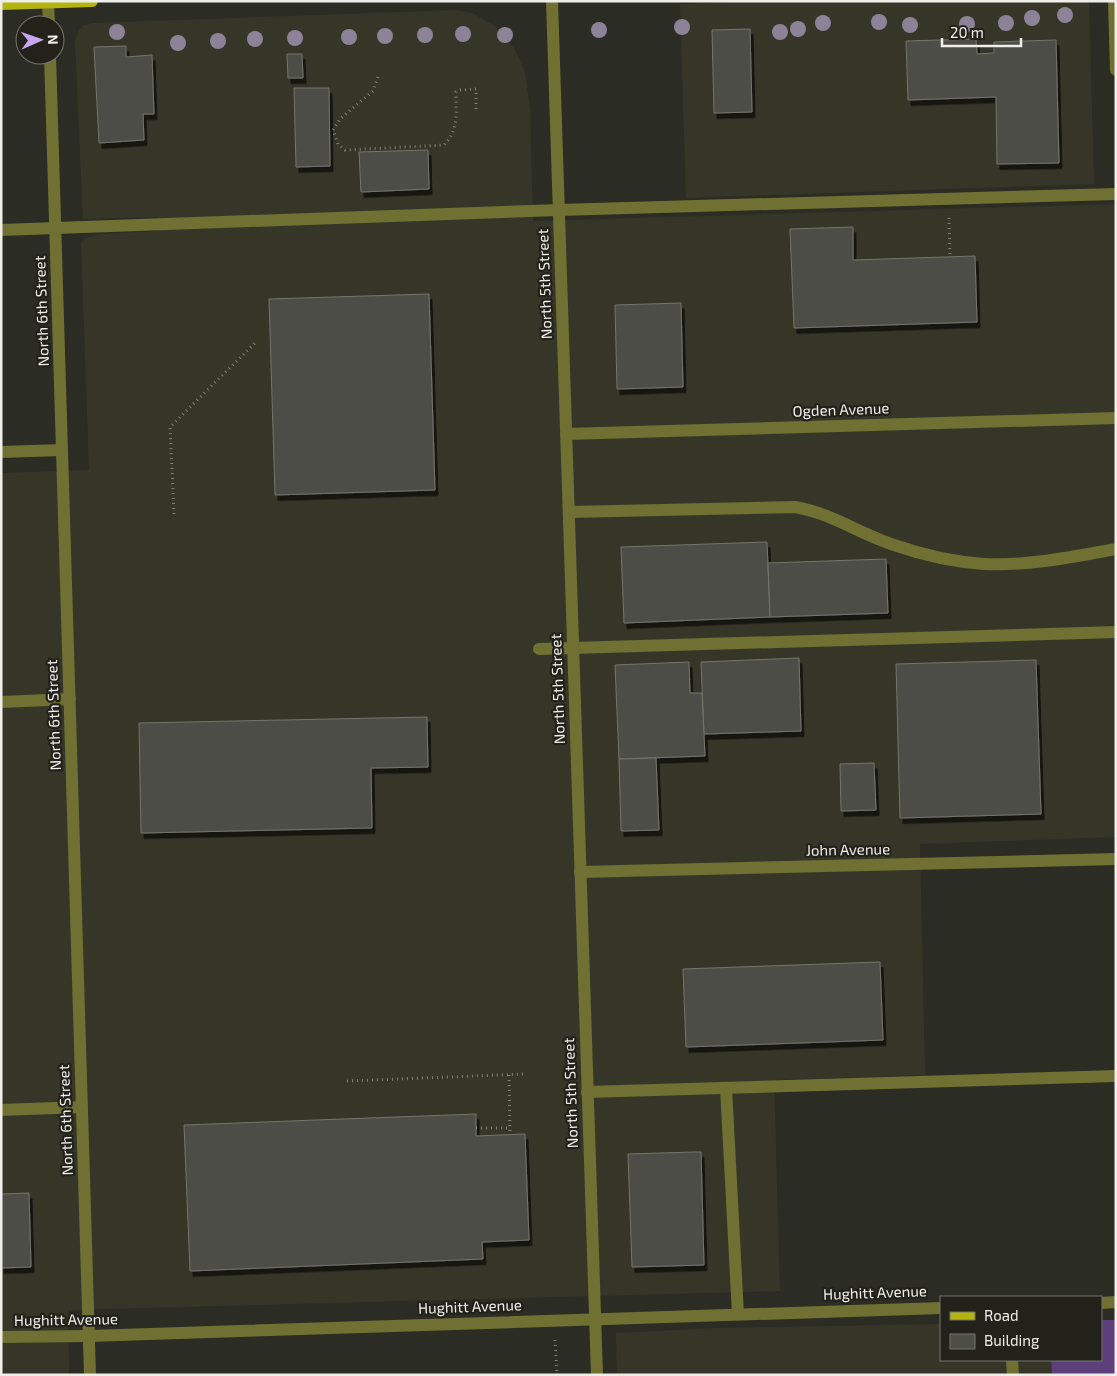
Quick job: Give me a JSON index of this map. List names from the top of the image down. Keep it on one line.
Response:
{"streets":{"street":["North 5th Street","North 6th Street","Ogden Avenue","John Avenue","Hughitt Avenue"]},"crossings":[["North 5th Street","Ogden Avenue"],["North 5th Street","John Avenue"],["North 5th Street","Hughitt Avenue"],["North 6th Street","Hughitt Avenue"]],"legend":["Road","Building"],"scale_bar":"20 m","north":"right"}
